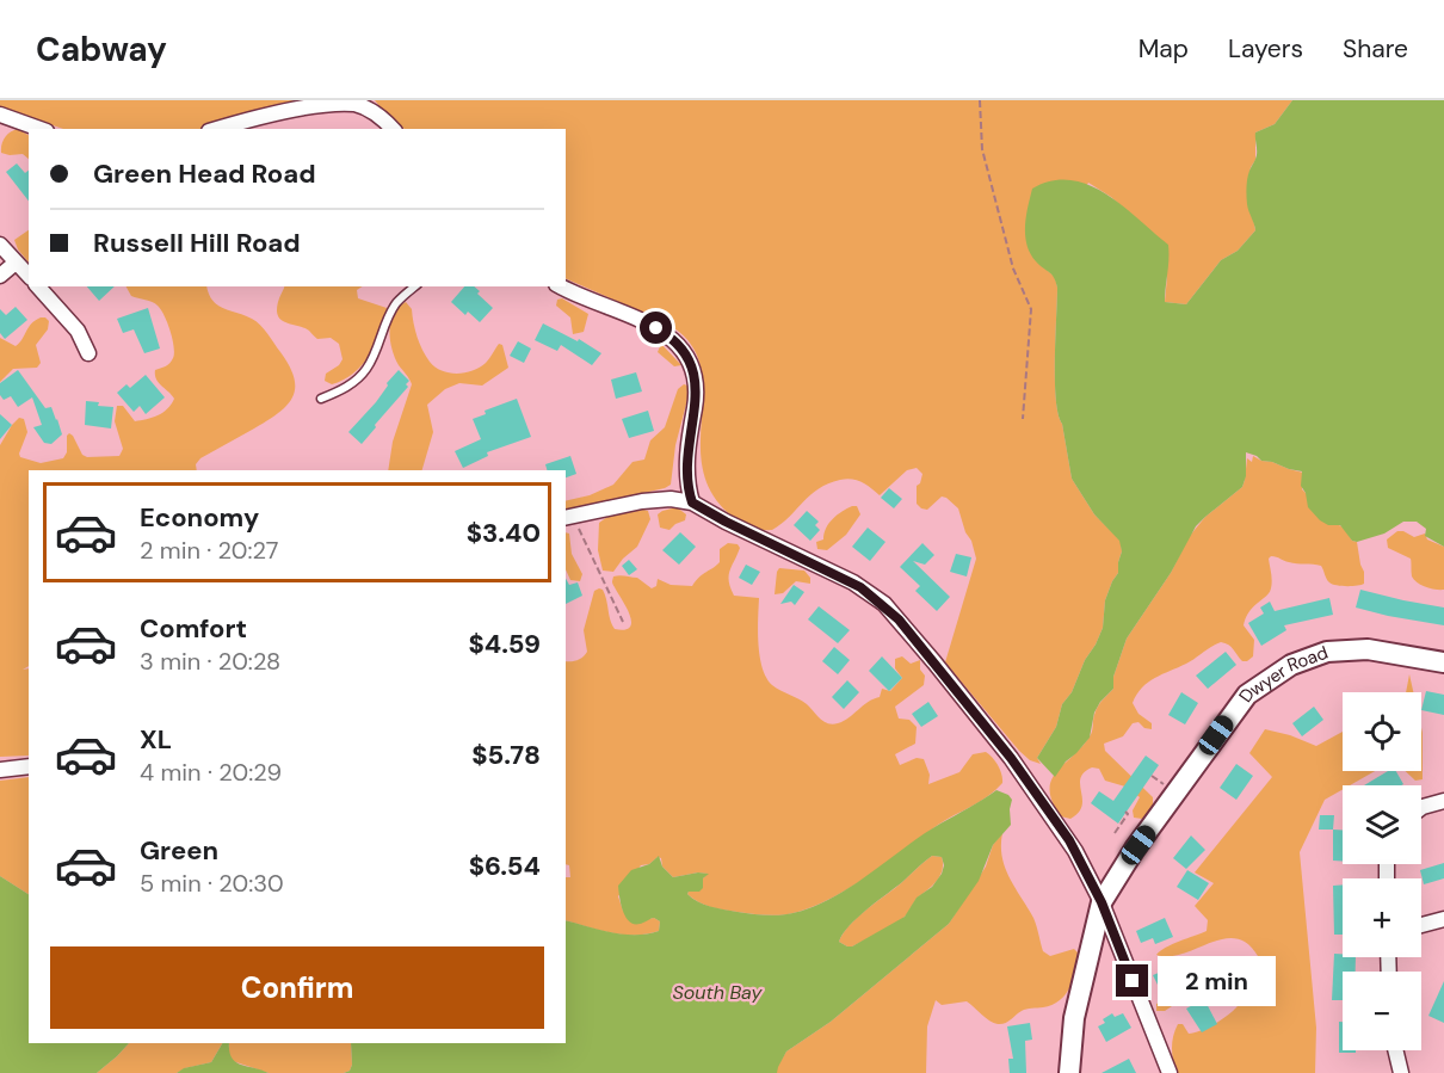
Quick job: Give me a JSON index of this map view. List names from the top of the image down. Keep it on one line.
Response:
{"streets":{"street":["Dwyer Road"]},"water":["South Bay"],"page":{"header":"Cabway","nav":["Map","Layers","Share"],"banner":["Green Head Road","Russell Hill Road"],"list":[{"name":"Economy","note":"2 min · 20:27","value":"$3.40"},{"name":"Comfort","note":"3 min · 20:28","value":"$4.59"},{"name":"XL","note":"4 min · 20:29","value":"$5.78"},{"name":"Green","note":"5 min · 20:30","value":"$6.54"}],"map_buttons":["+","−"],"buttons":"Confirm","bubble":"2 min"}}
